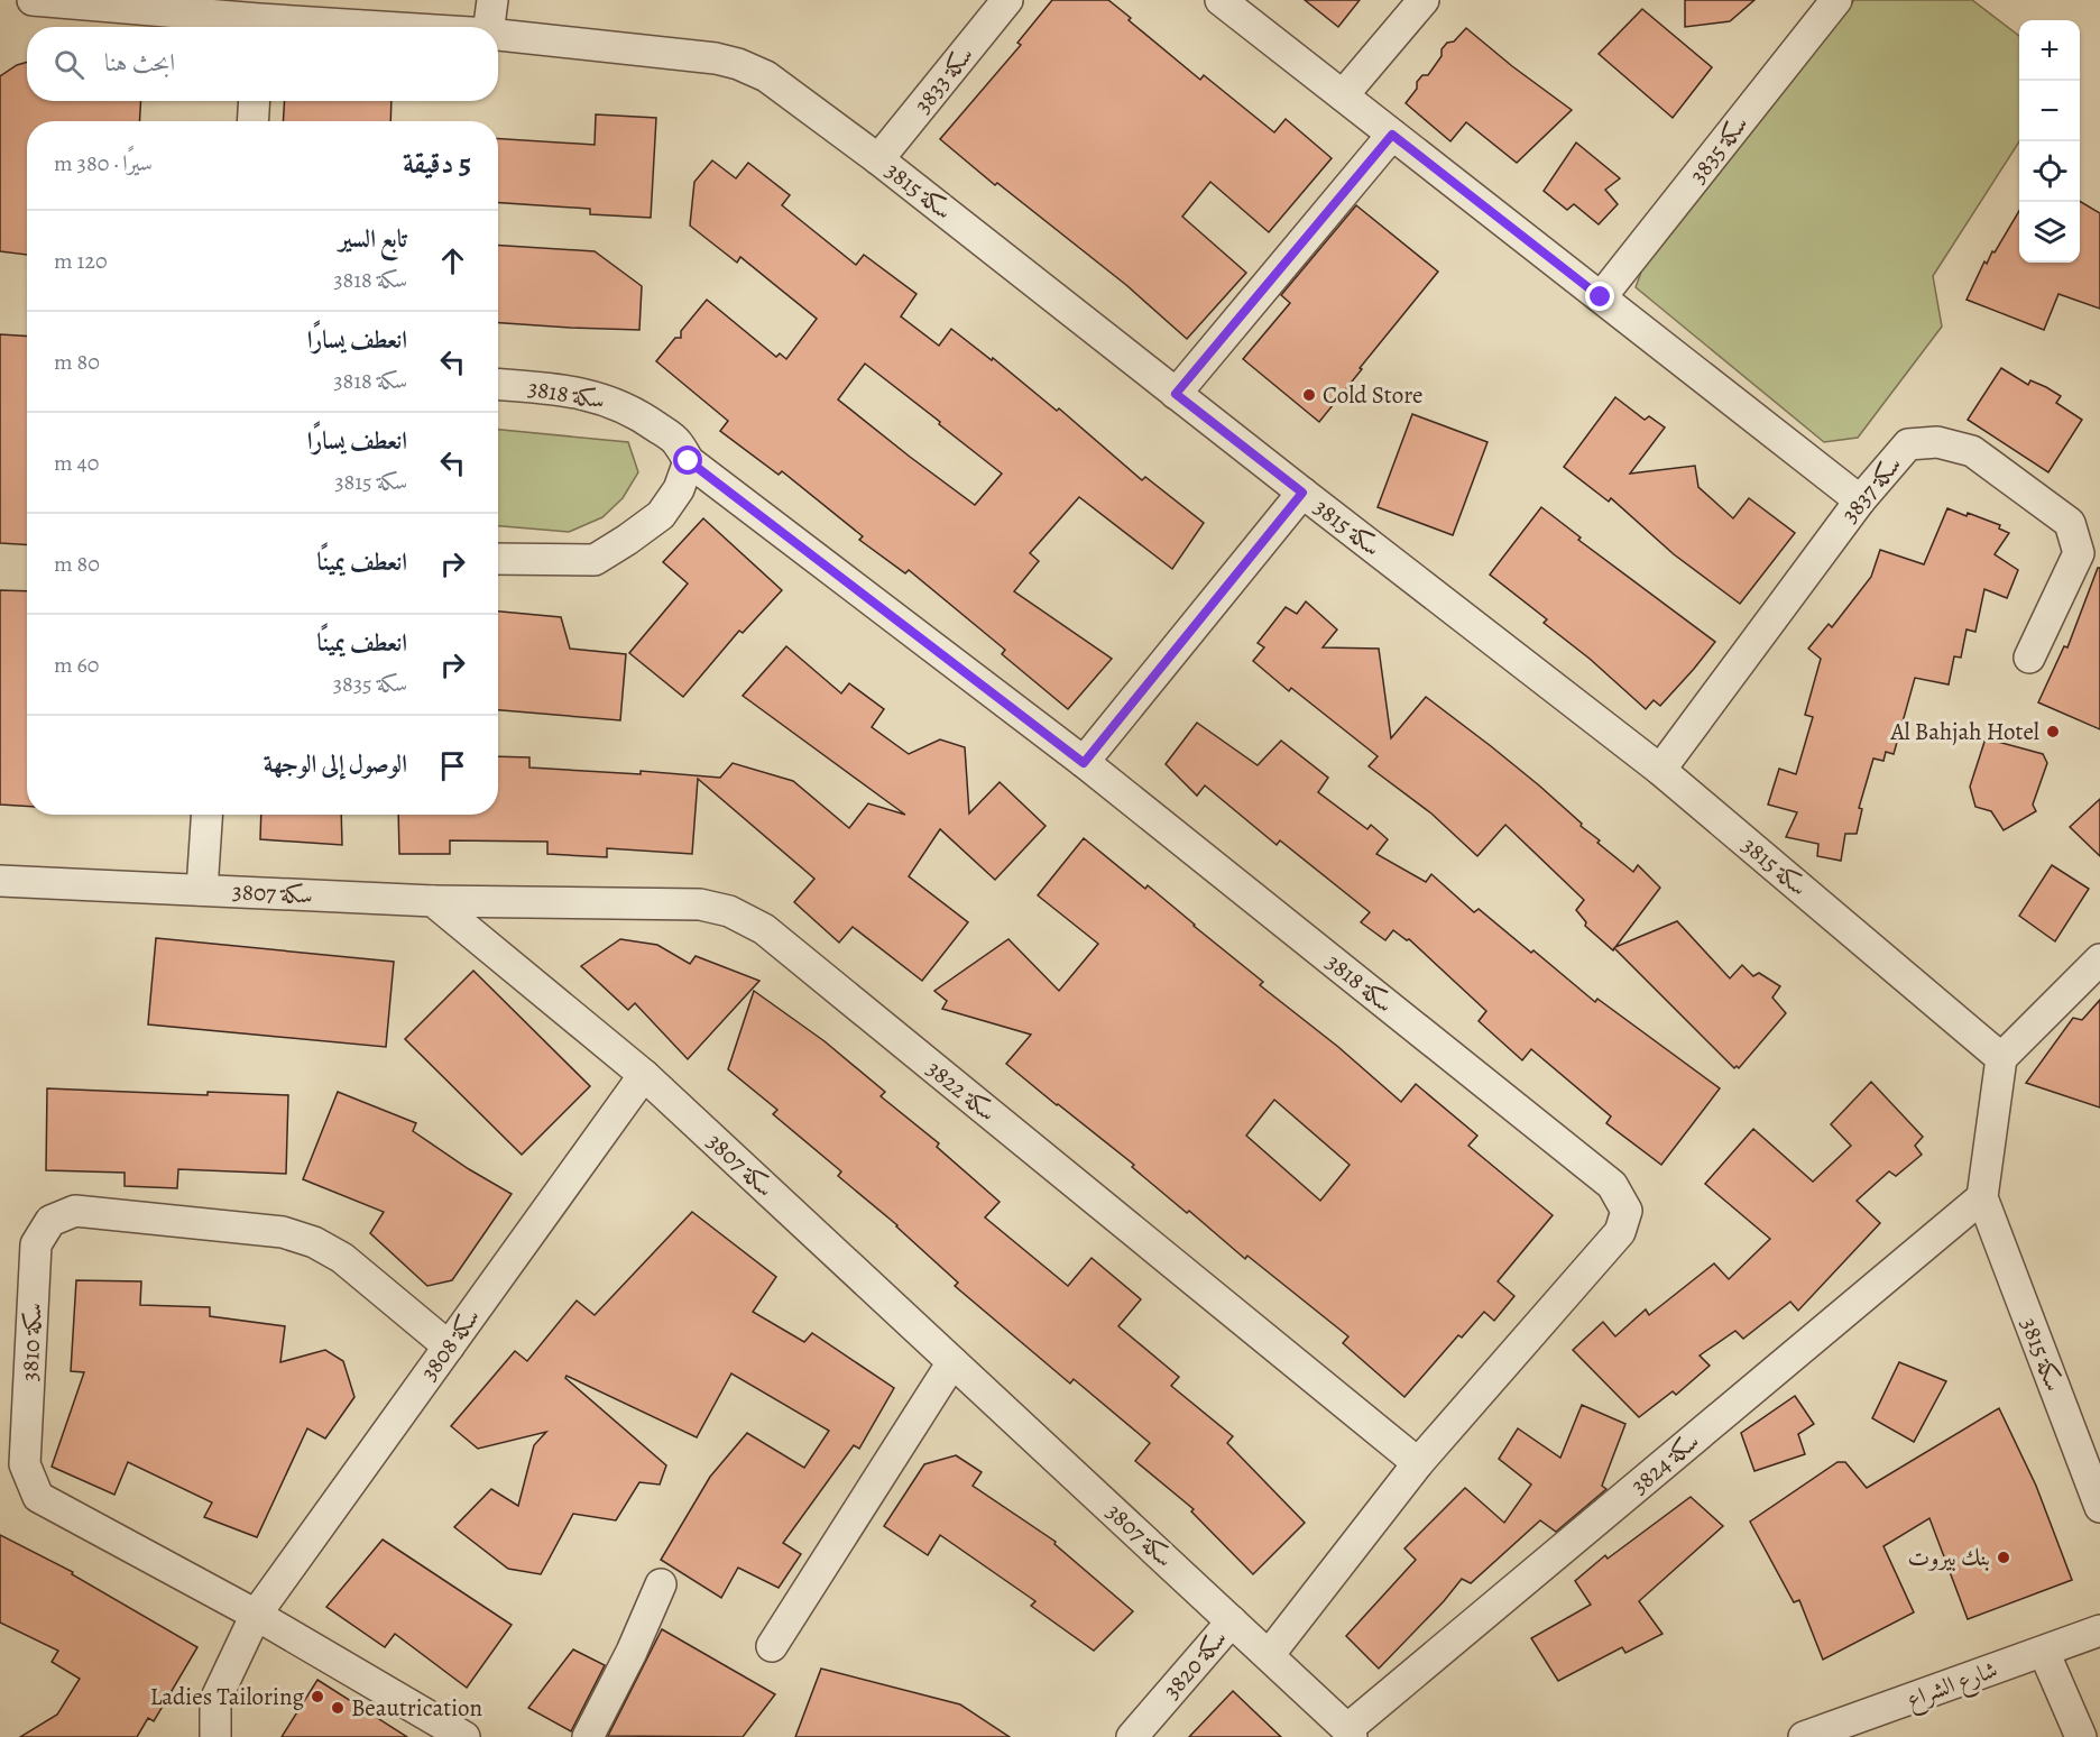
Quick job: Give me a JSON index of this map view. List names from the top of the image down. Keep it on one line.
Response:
{"streets":{"street":["سكة 3833","سكة 3835","سكة 3815","سكة 3818","سكة 3837","سكة 3807","سكة 3822","سكة 3810","سكة 3808","سكة 3824","سكة 3820","شارع الشراع"]},"crossings":[["سكة 3833","سكة 3815"],["سكة 3815","سكة 3837"],["سكة 3815","سكة 3824"],["سكة 3818","سكة 3822"],["سكة 3807","سكة 3822"],["سكة 3807","سكة 3808"],["سكة 3807","سكة 3824"],["سكة 3807","سكة 3820"],["سكة 3810","سكة 3808"]],"places":["Cold Store","Al Bahjah Hotel","بنك بيروت","Ladies Tailoring","Beautrication"],"page":{"map_buttons":["+","−"],"search":"ابحث هنا","heading":["5 دقيقة","سيرًا · 380 m"],"list":[["تابع السير","سكة 3818","120 m"],["انعطف يسارًا","سكة 3818","80 m"],["انعطف يسارًا","سكة 3815","40 m"],["انعطف يمينًا","80 m"],["انعطف يمينًا","سكة 3835","60 m"],"الوصول إلى الوجهة"]}}
